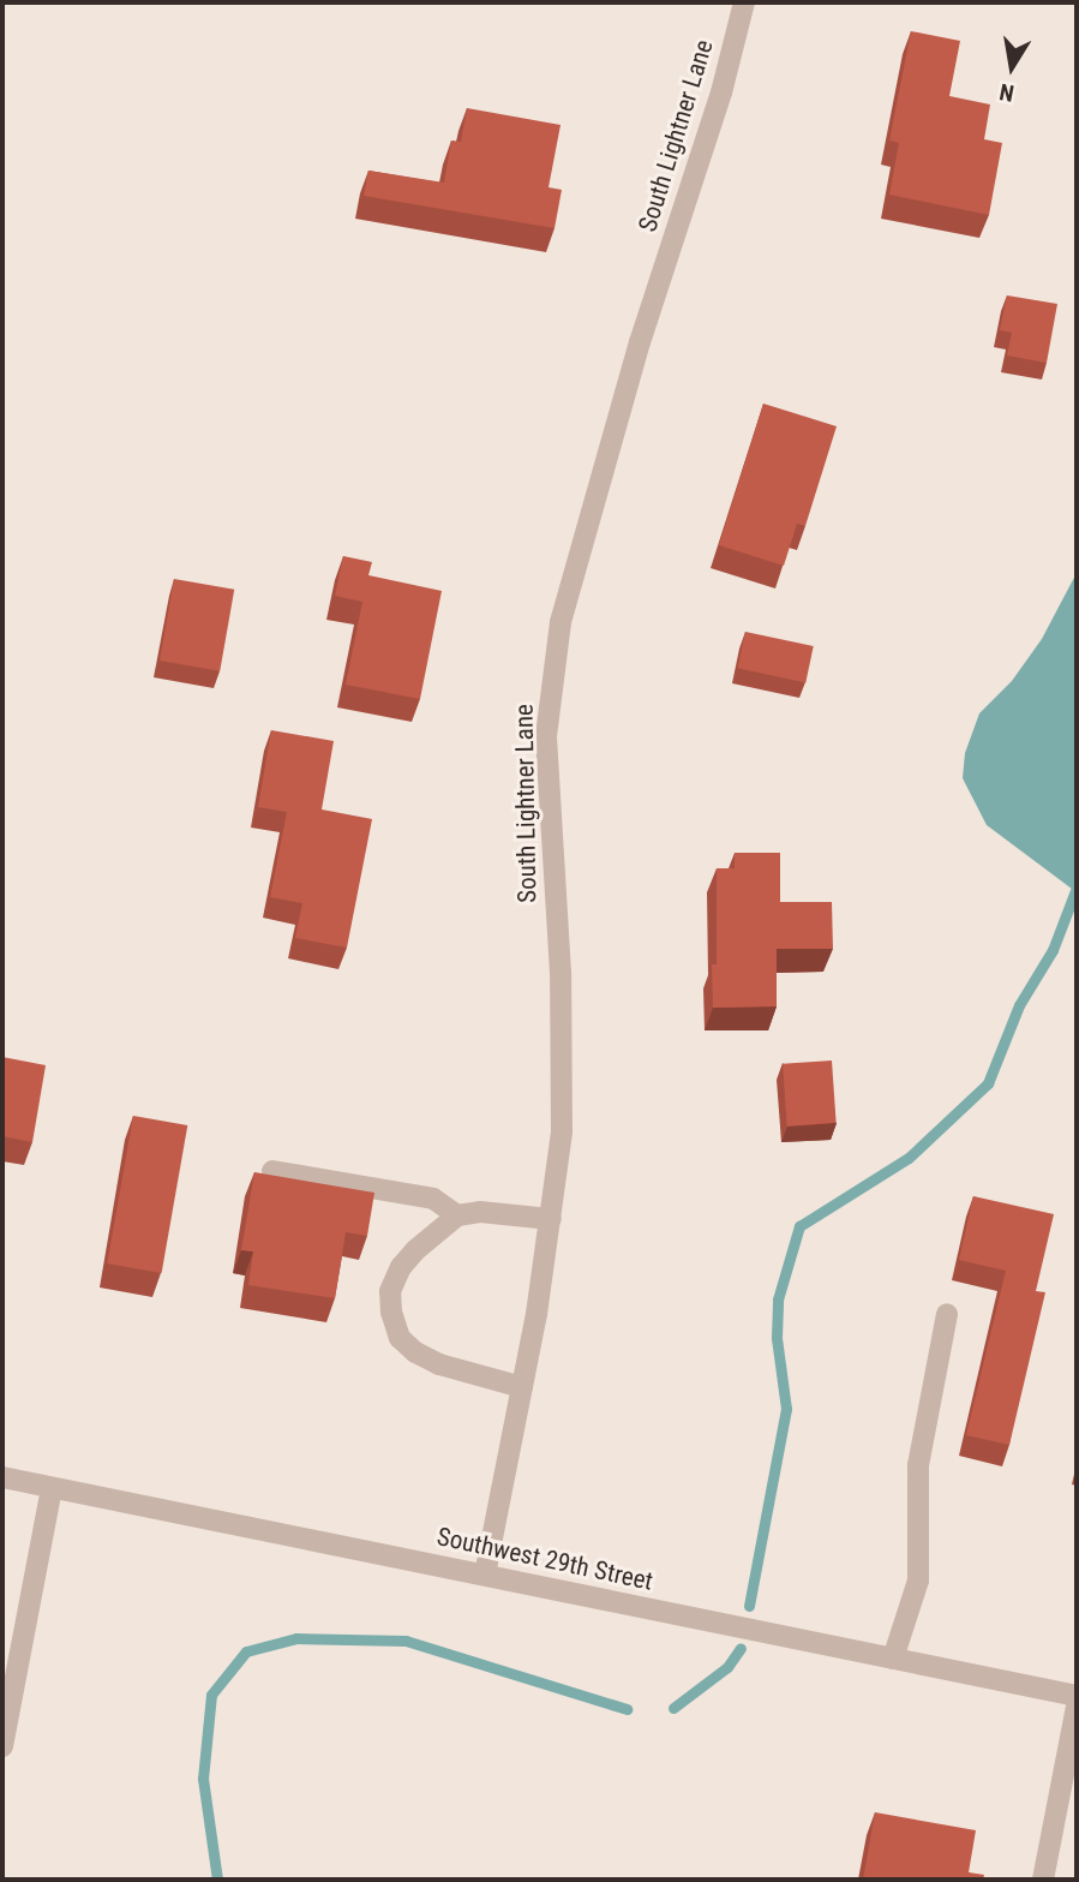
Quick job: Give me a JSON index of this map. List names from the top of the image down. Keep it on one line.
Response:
{"streets":{"street":["South Lightner Lane","Southwest 29th Street"]},"crossings":[["South Lightner Lane","Southwest 29th Street"]],"north":"bottom"}
